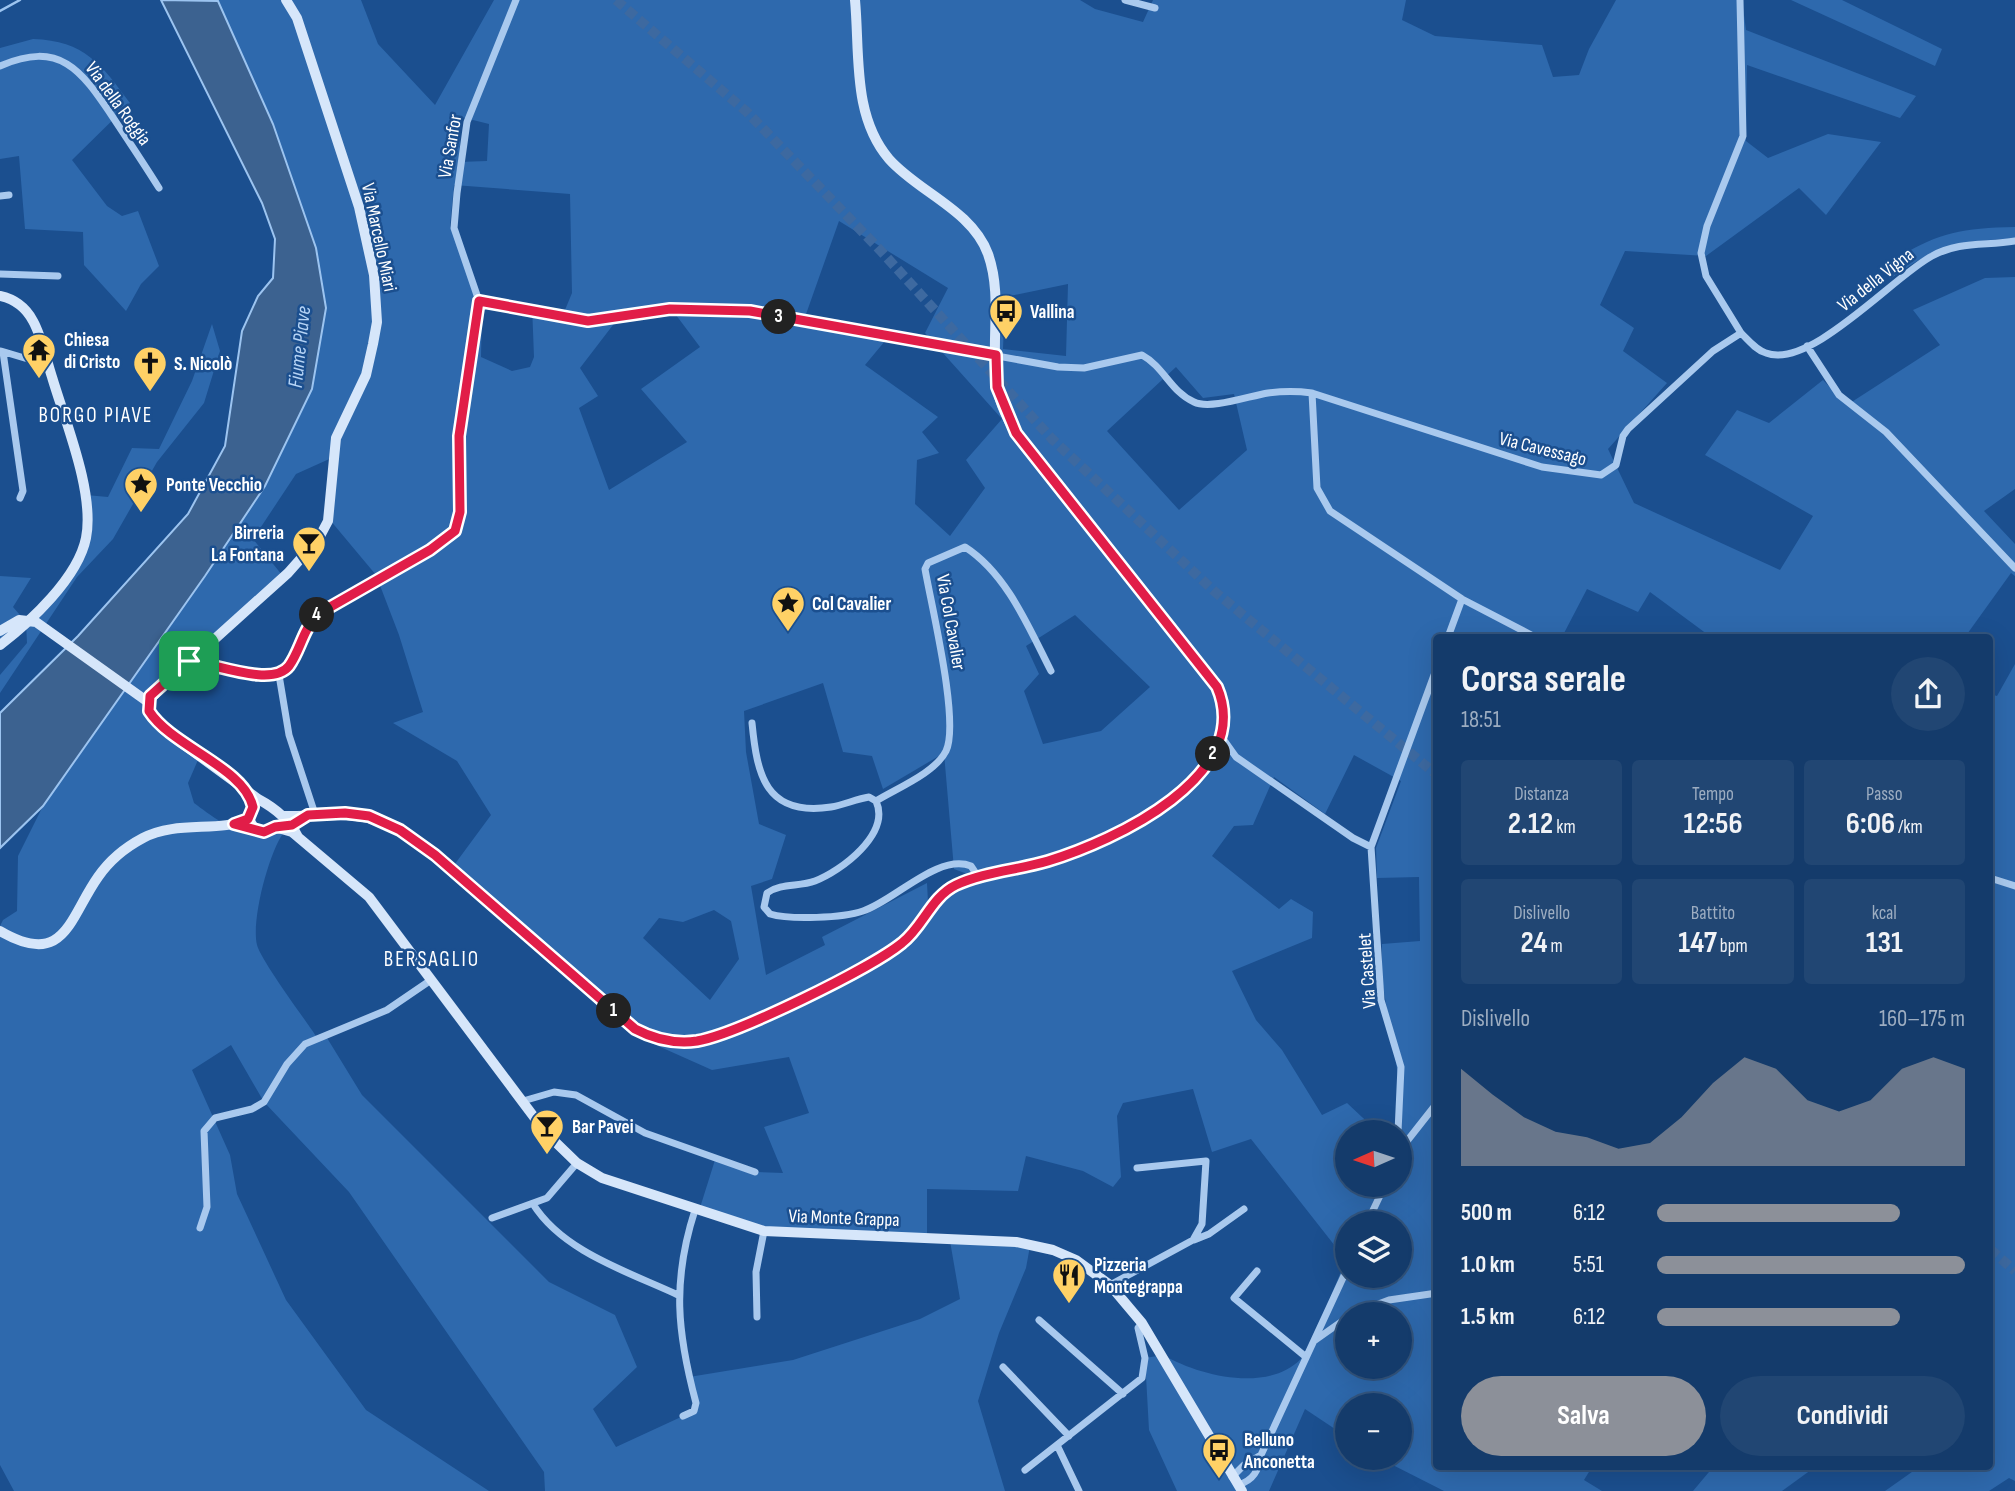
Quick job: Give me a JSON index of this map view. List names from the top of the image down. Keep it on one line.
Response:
{"streets":{"street":["Via della Roggia","Via Sanfor","Via Marcello Miari","Via della Vigna","Via Cavessago","Via Col Cavalier","Via Castelet","Via Monte Grappa"]},"crossings":[["Via Marcello Miari","Via Monte Grappa"],["Via della Vigna","Via Cavessago"]],"districts":["BORGO PIAVE","BERSAGLIO"],"water":["Fiume Piave"],"places":{"bus stop":["Vallina","Belluno Anconetta"],"temple":["Chiesa di Cristo"],"church":["S. Nicolò"],"place":["Ponte Vecchio","Col Cavalier"],"bar":["Birreria La Fontana","Bar Pavei"],"restaurant":["Pizzeria Montegrappa"]},"north":"left","page":{"pins":["3","4","2","1"],"heading":["Corsa serale","18:51"],"stats":[["Distanza","2.12 km"],["Tempo","12:56"],["Passo","6:06 /km"],["Dislivello","24 m"],["Battito","147 bpm"],["kcal","131"]],"chart":["Dislivello","160–175 m"],"map_buttons":["+","−"],"list":[{"name":"500 m","note":"6:12"},{"name":"1.0 km","note":"5:51"},{"name":"1.5 km","note":"6:12"}],"buttons":["Salva","Condividi"]}}
